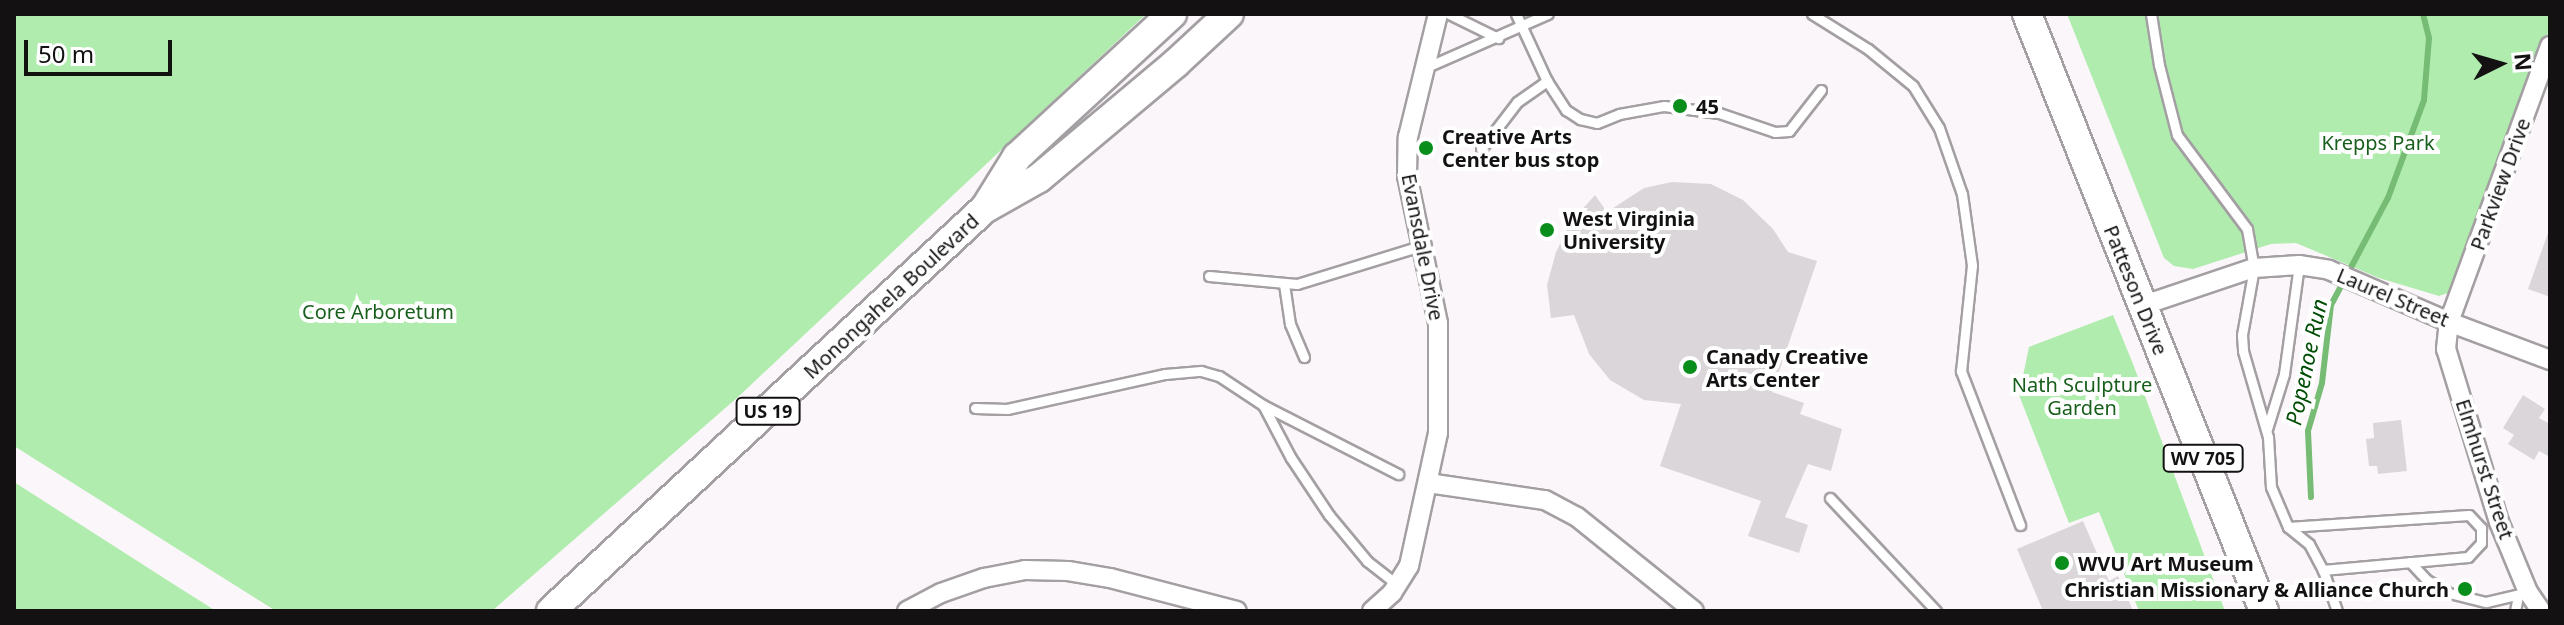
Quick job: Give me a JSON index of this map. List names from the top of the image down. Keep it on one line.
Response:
{"streets":{"main road":["Patteson Drive","Monongahela Boulevard","US 19","WV 705"],"street":["Parkview Drive","Evansdale Drive","Laurel Street","Elmhurst Street"]},"crossings":[["Parkview Drive","Laurel Street"],["Parkview Drive","Elmhurst Street"],["Patteson Drive","Laurel Street"],["Laurel Street","Elmhurst Street"]],"water":["Popenoe Run"],"parks":["Krepps Park","Core Arboretum","Nath Sculpture Garden"],"places":["45","Creative Arts Center bus stop","West Virginia University","Canady Creative Arts Center","WVU Art Museum","Christian Missionary & Alliance Church"],"scale_bar":"50 m","north":"right"}
